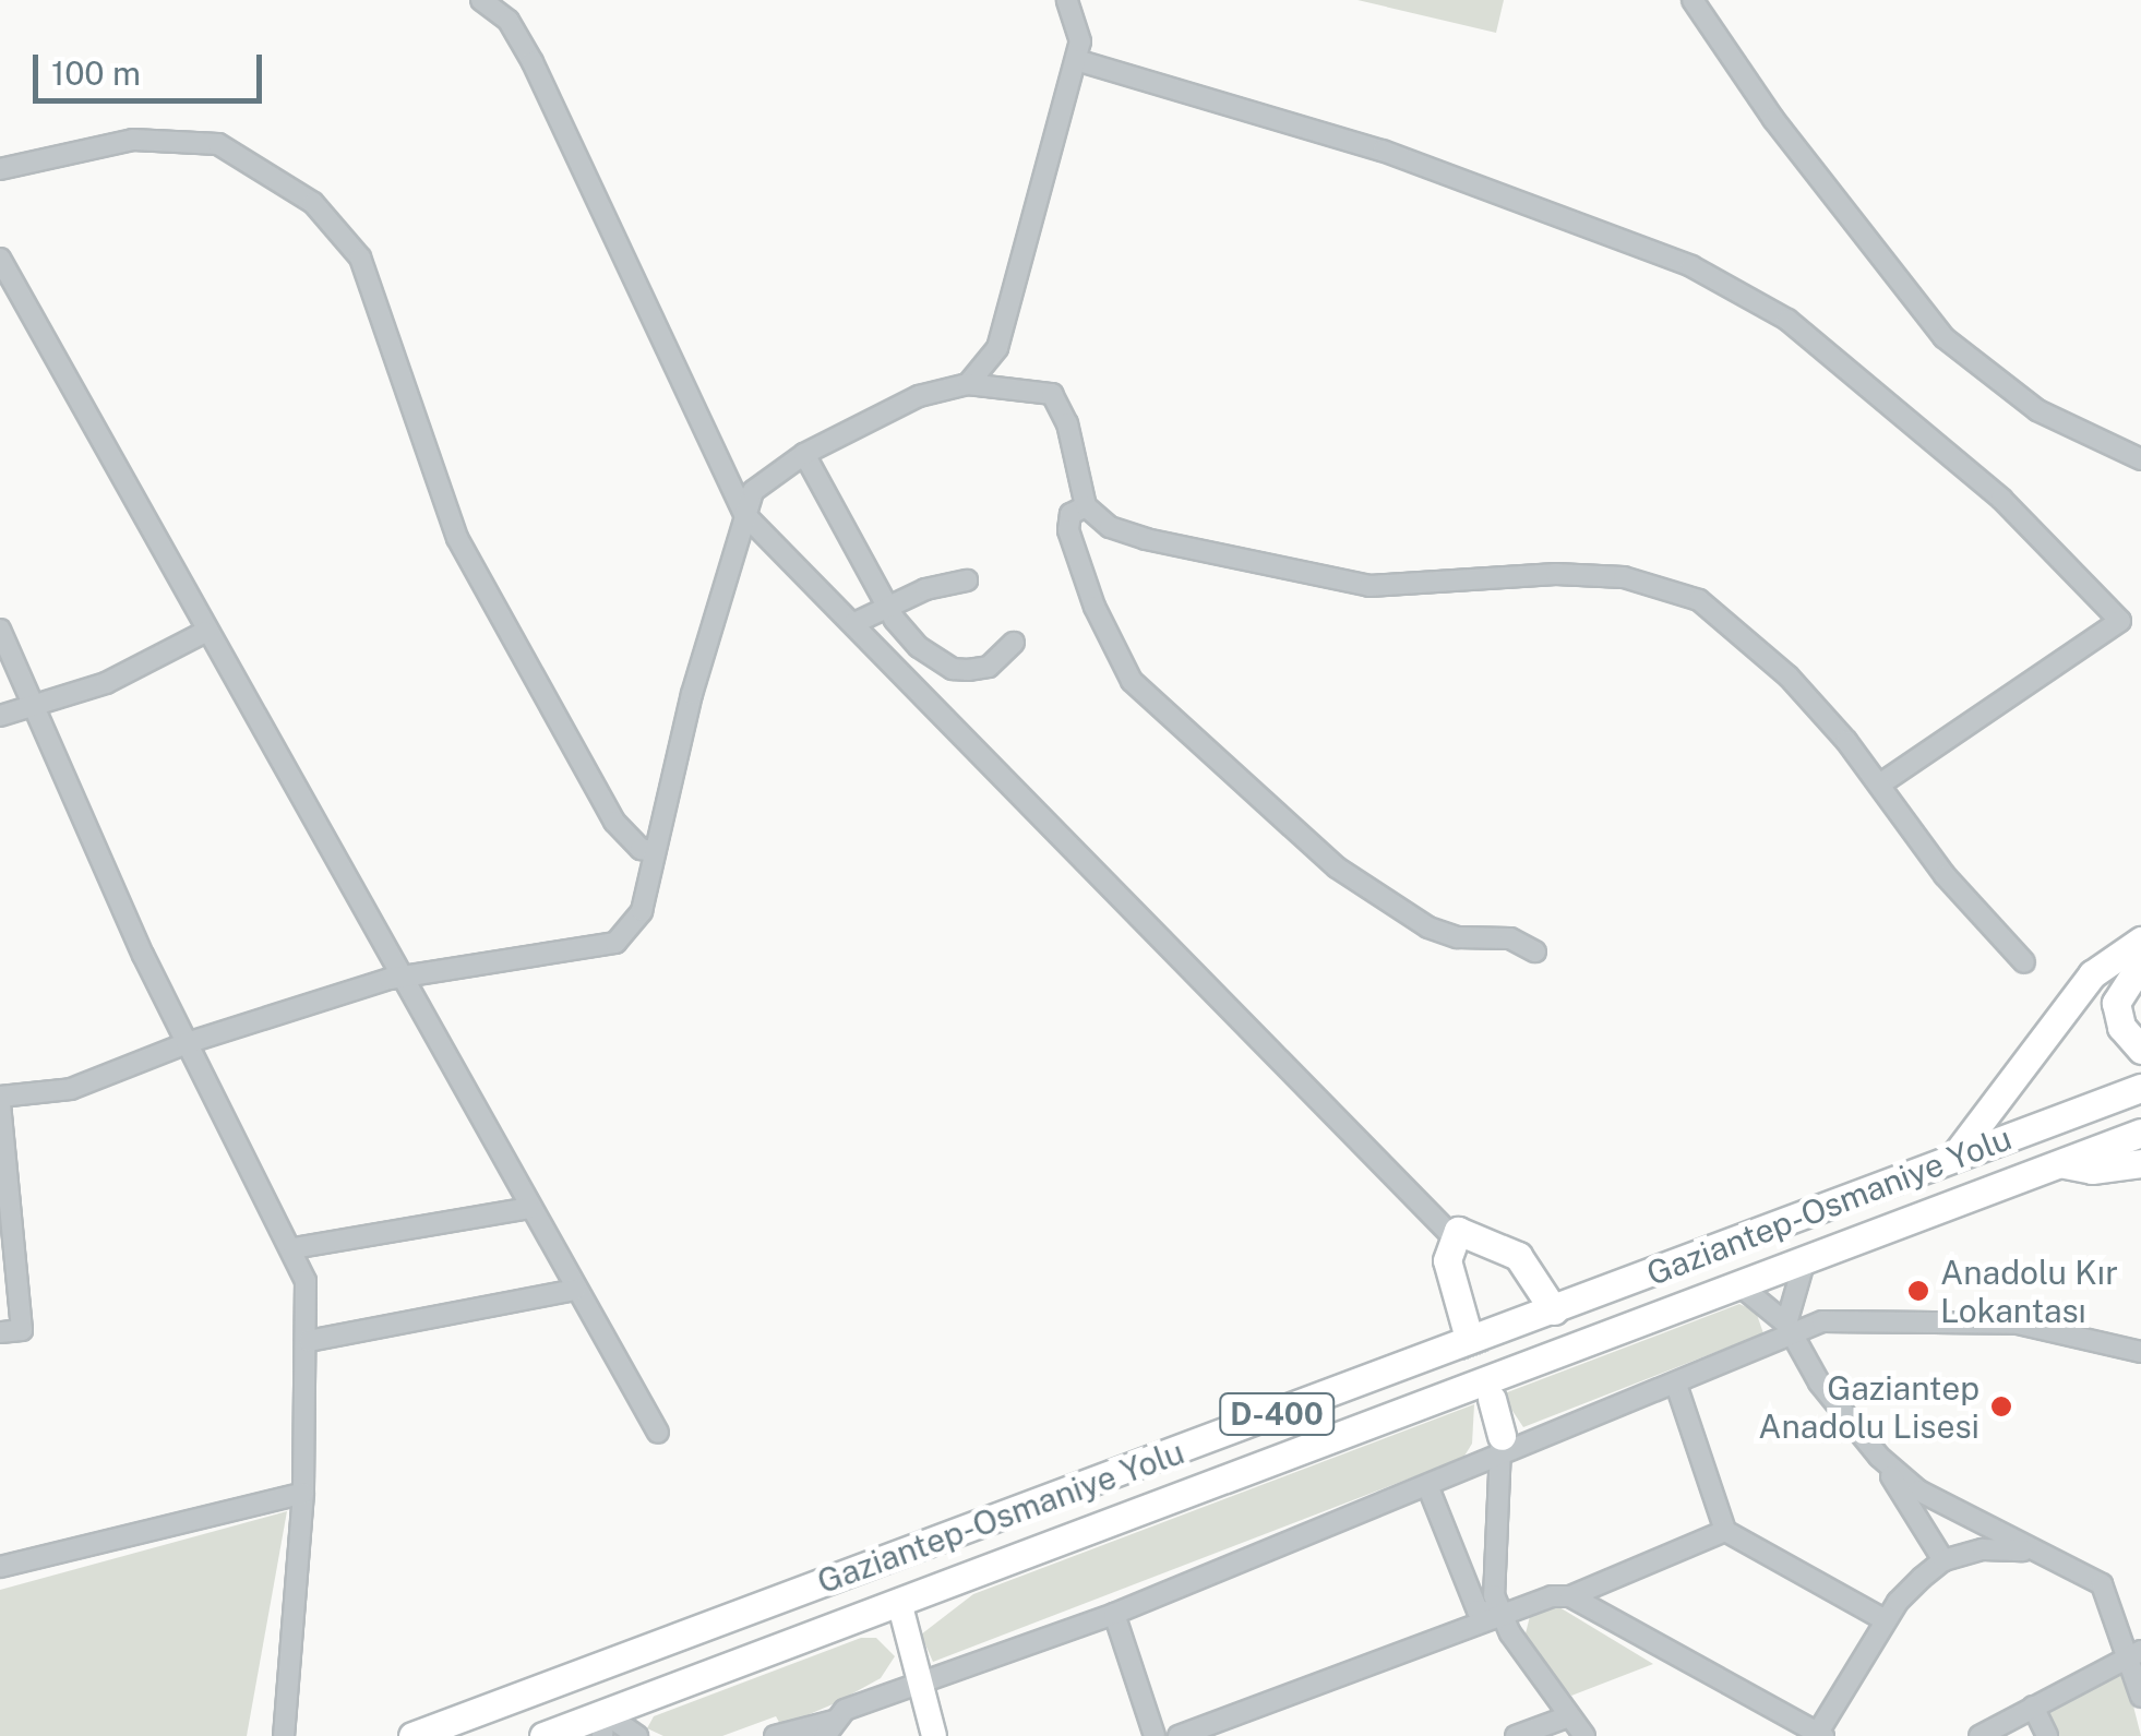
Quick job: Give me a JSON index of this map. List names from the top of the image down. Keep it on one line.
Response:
{"streets":{"highway":["Gaziantep-Osmaniye Yolu","D-400"]},"places":["Anadolu Kır Lokantası","Gaziantep Anadolu Lisesi"],"scale_bar":"100 m"}
